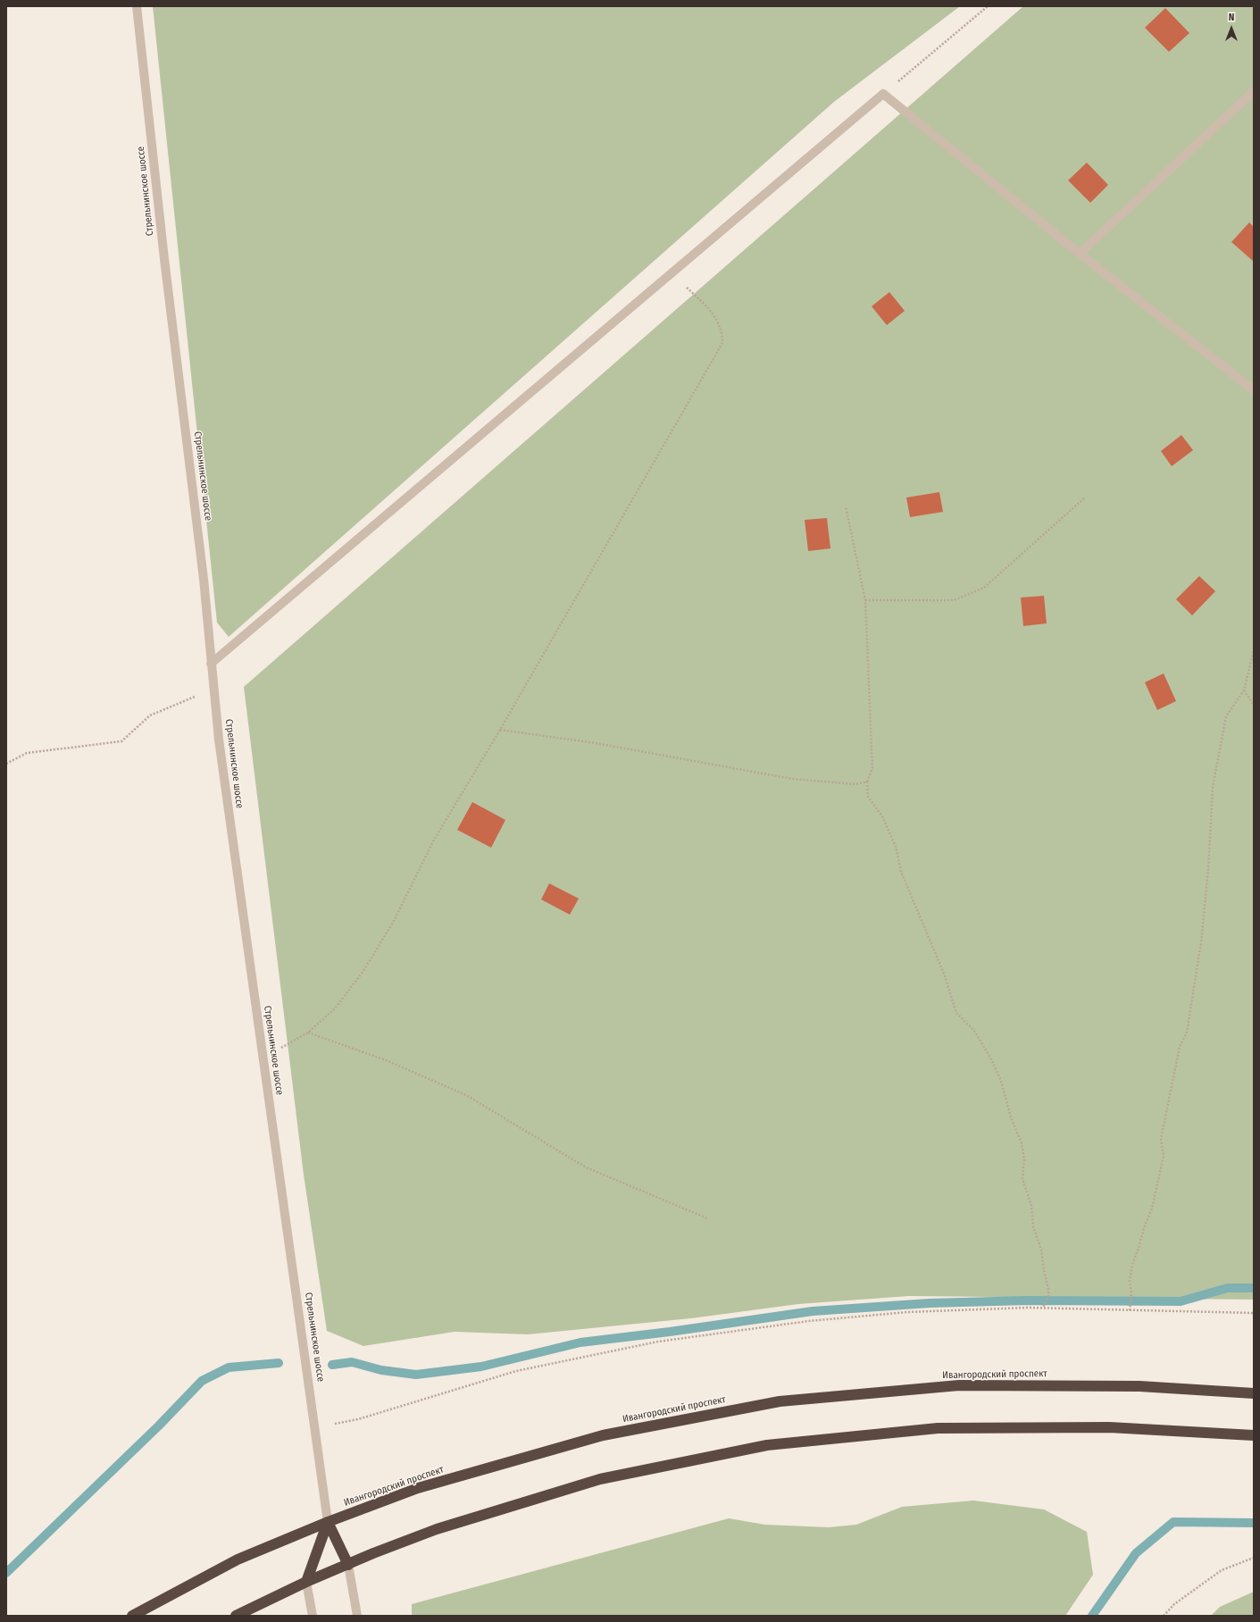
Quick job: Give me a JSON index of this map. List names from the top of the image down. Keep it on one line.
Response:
{"streets":{"highway":["Стрельнинское шоссе","Ивангородский проспект"]},"crossings":[["Стрельнинское шоссе","Ивангородский проспект"]],"north":"top"}
